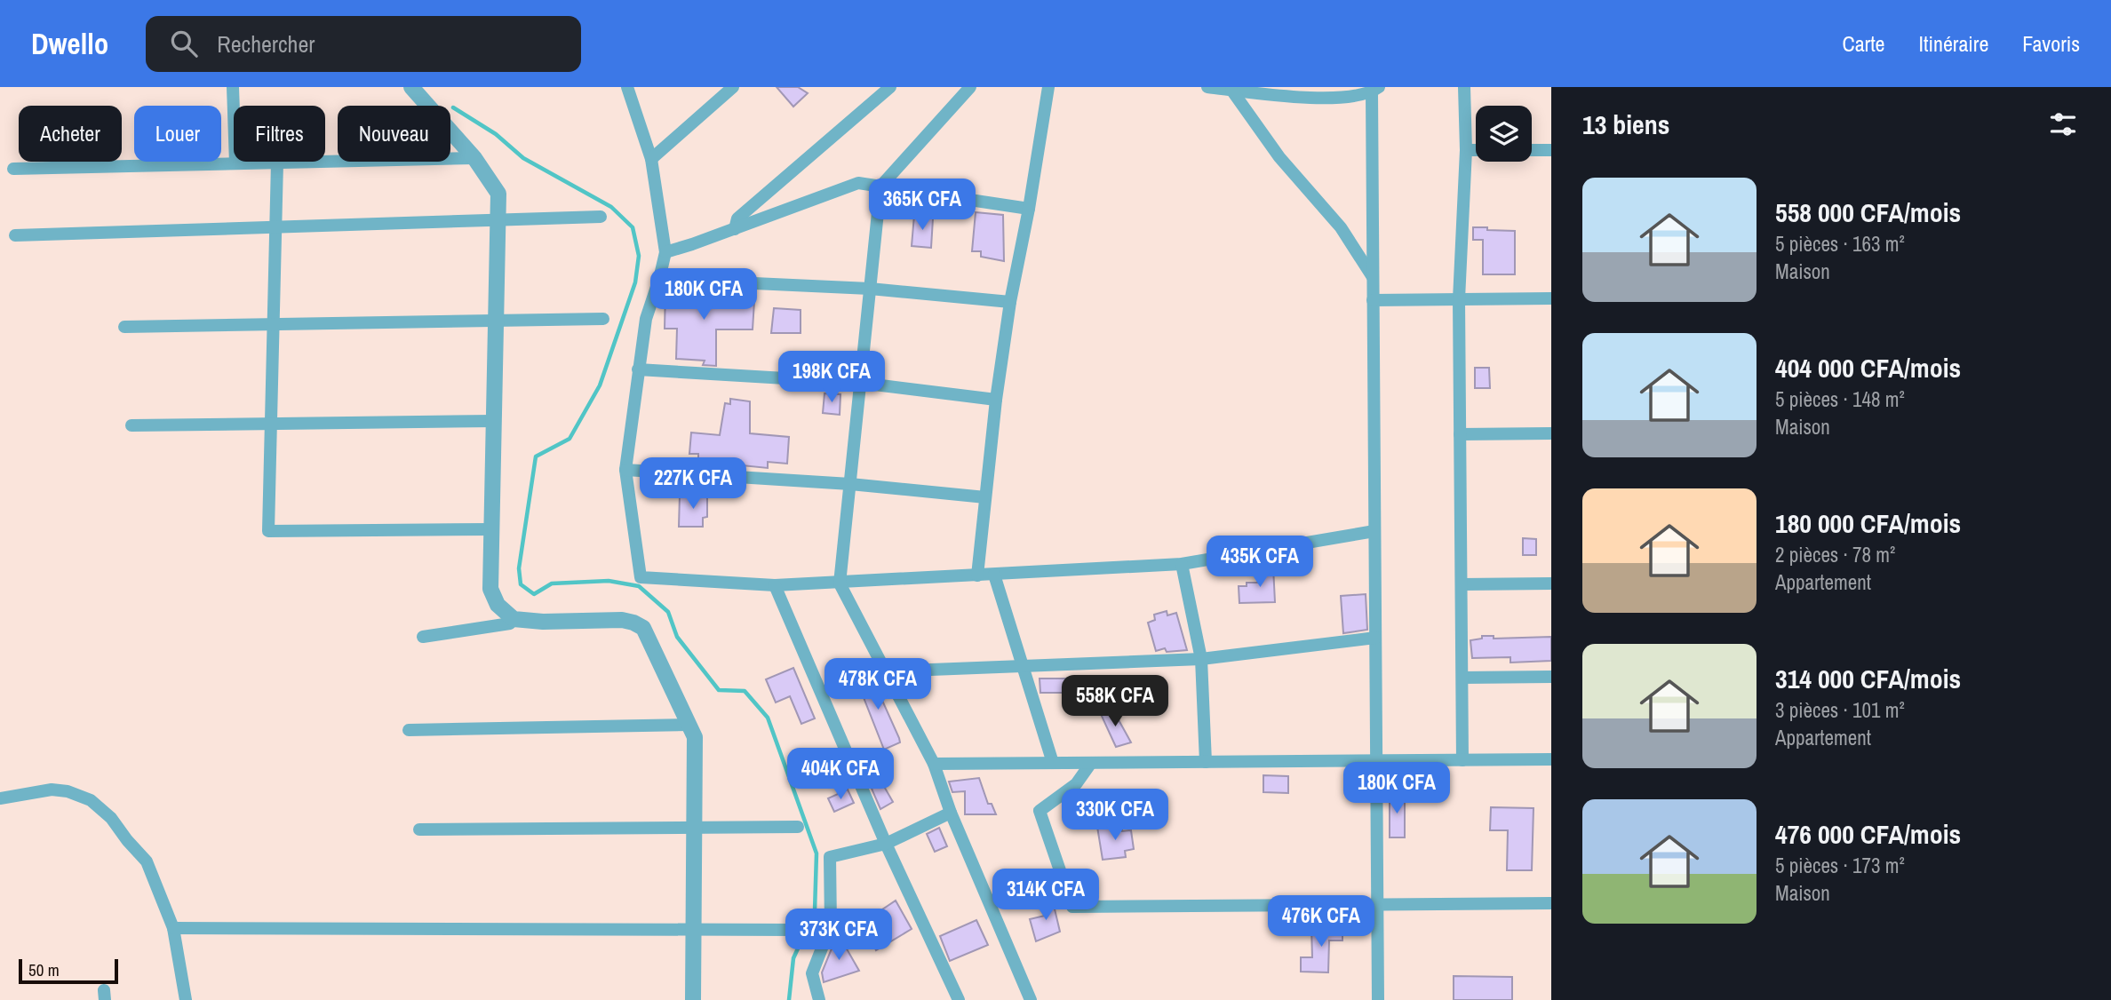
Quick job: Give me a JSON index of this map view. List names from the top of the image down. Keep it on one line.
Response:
{"scale_bar":"50 m","page":{"header":"Dwello","search":"Rechercher","nav":["Carte","Itinéraire","Favoris"],"heading":"13 biens","chip":["Acheter","Louer","Filtres","Nouveau"],"list":[{"name":"558 000 CFA/mois","note":"5 pièces · 163 m² · Maison"},{"name":"404 000 CFA/mois","note":"5 pièces · 148 m² · Maison"},{"name":"180 000 CFA/mois","note":"2 pièces · 78 m² · Appartement"},{"name":"314 000 CFA/mois","note":"3 pièces · 101 m² · Appartement"},{"name":"476 000 CFA/mois","note":"5 pièces · 173 m² · Maison"}],"price":["365K CFA","180K CFA","198K CFA","227K CFA","435K CFA","478K CFA","558K CFA","404K CFA","180K CFA","330K CFA","314K CFA","476K CFA","373K CFA"],"scale":"50 m"}}
